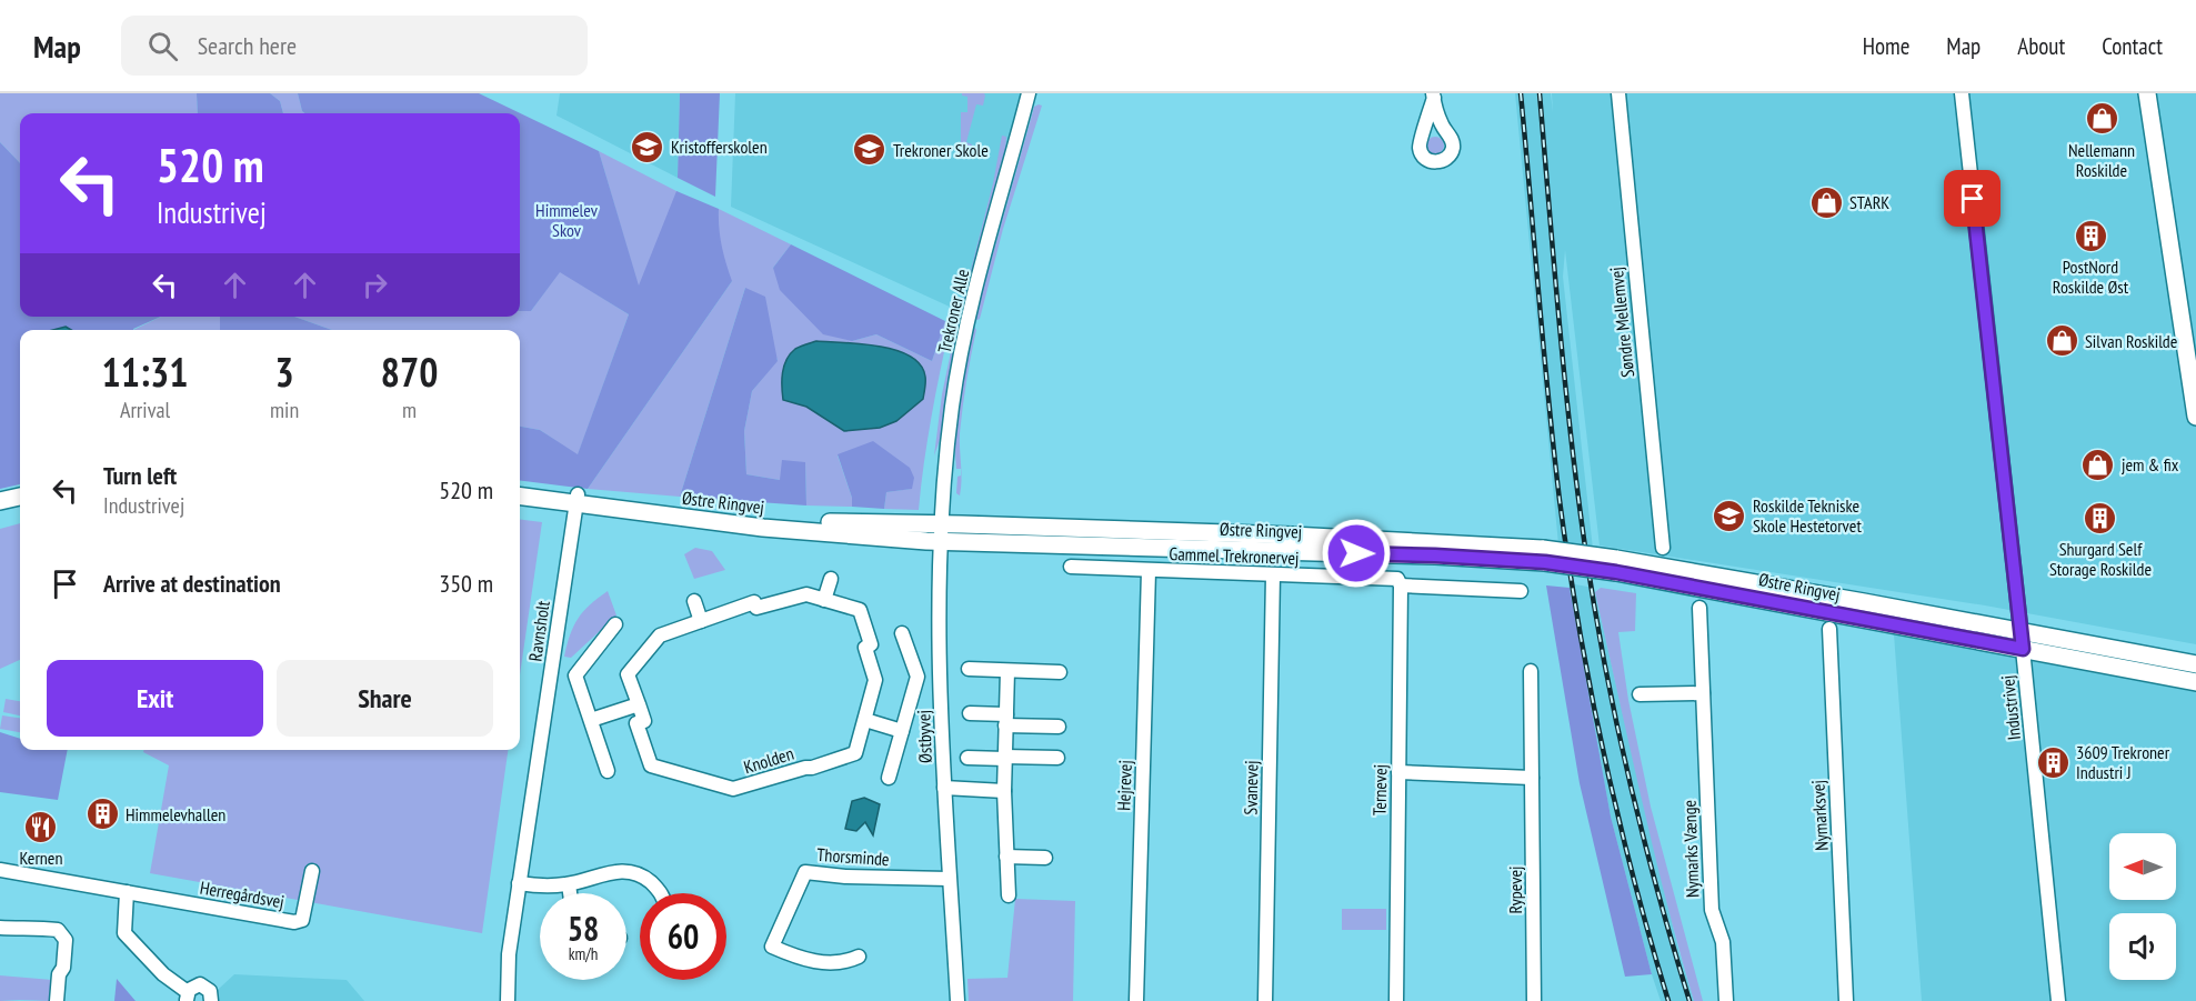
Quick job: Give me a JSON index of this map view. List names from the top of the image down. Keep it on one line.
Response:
{"streets":{"main road":["Østre Ringvej"],"street":["Trekroner Alle","Søndre Mellemvej","Gammel Trekronervej","Ravnsholt","Industrivej","Østbyvej","Knolden","Hejrevej","Svanevej","Ternevej","Nymarksvej","Nymarks Vænge","Thorsminde","Rypevej","Herregårdsvej"]},"crossings":[["Trekroner Alle","Østre Ringvej"],["Trekroner Alle","Østbyvej"],["Østre Ringvej","Ravnsholt"],["Østre Ringvej","Industrivej"],["Østre Ringvej","Østbyvej"],["Gammel Trekronervej","Hejrevej"],["Gammel Trekronervej","Svanevej"],["Gammel Trekronervej","Ternevej"],["Østbyvej","Thorsminde"]],"parks":["Himmelev Skov"],"places":{"shop":["Nellemann Roskilde","STARK","Silvan Roskilde","jem & fix"],"school or university":["Kristofferskolen","Trekroner Skole","Roskilde Tekniske Skole Hestetorvet"],"building":["PostNord Roskilde Øst","Shurgard Self Storage Roskilde","3609 Trekroner Industri J","Himmelevhallen"],"restaurant":["Kernen"]},"north":"left","page":{"header":"Map","search":"Search here","nav":["Home","Map","About","Contact"],"turn":["520 m","Industrivej"],"eta":["11:31","Arrival","3","min","870","m"],"list":[{"name":"Turn left","note":"Industrivej","value":"520 m"},{"name":"Arrive at destination","value":"350 m"}],"buttons":["Exit","Share"],"speed":"58 km/h","limit":"60"}}
